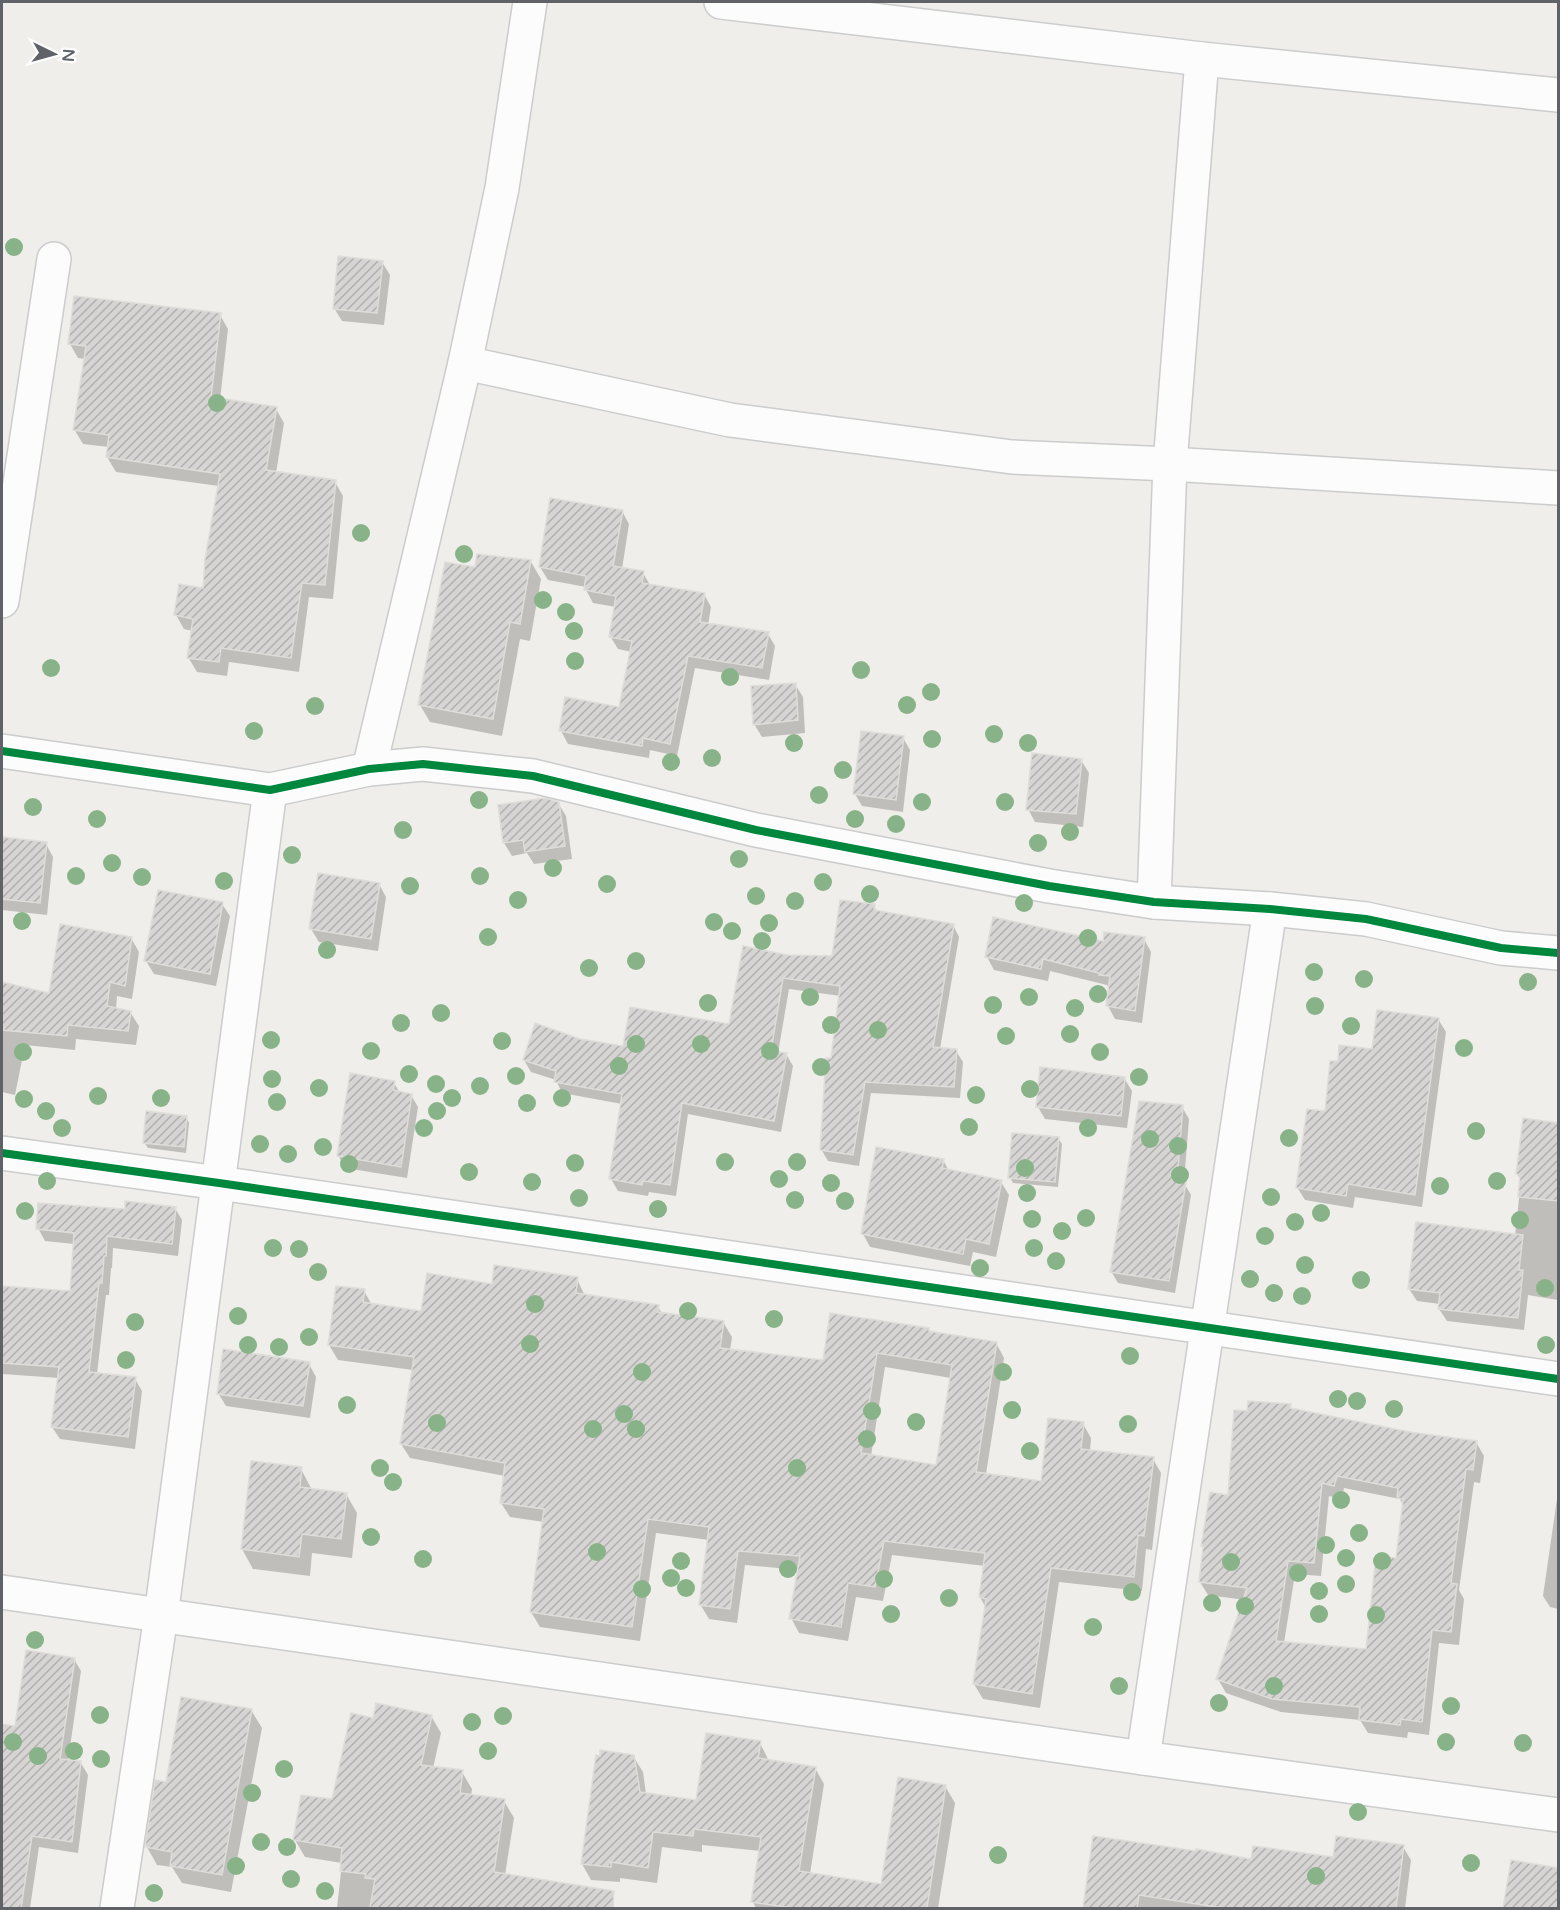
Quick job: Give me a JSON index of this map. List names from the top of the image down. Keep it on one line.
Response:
{"north":"right"}
